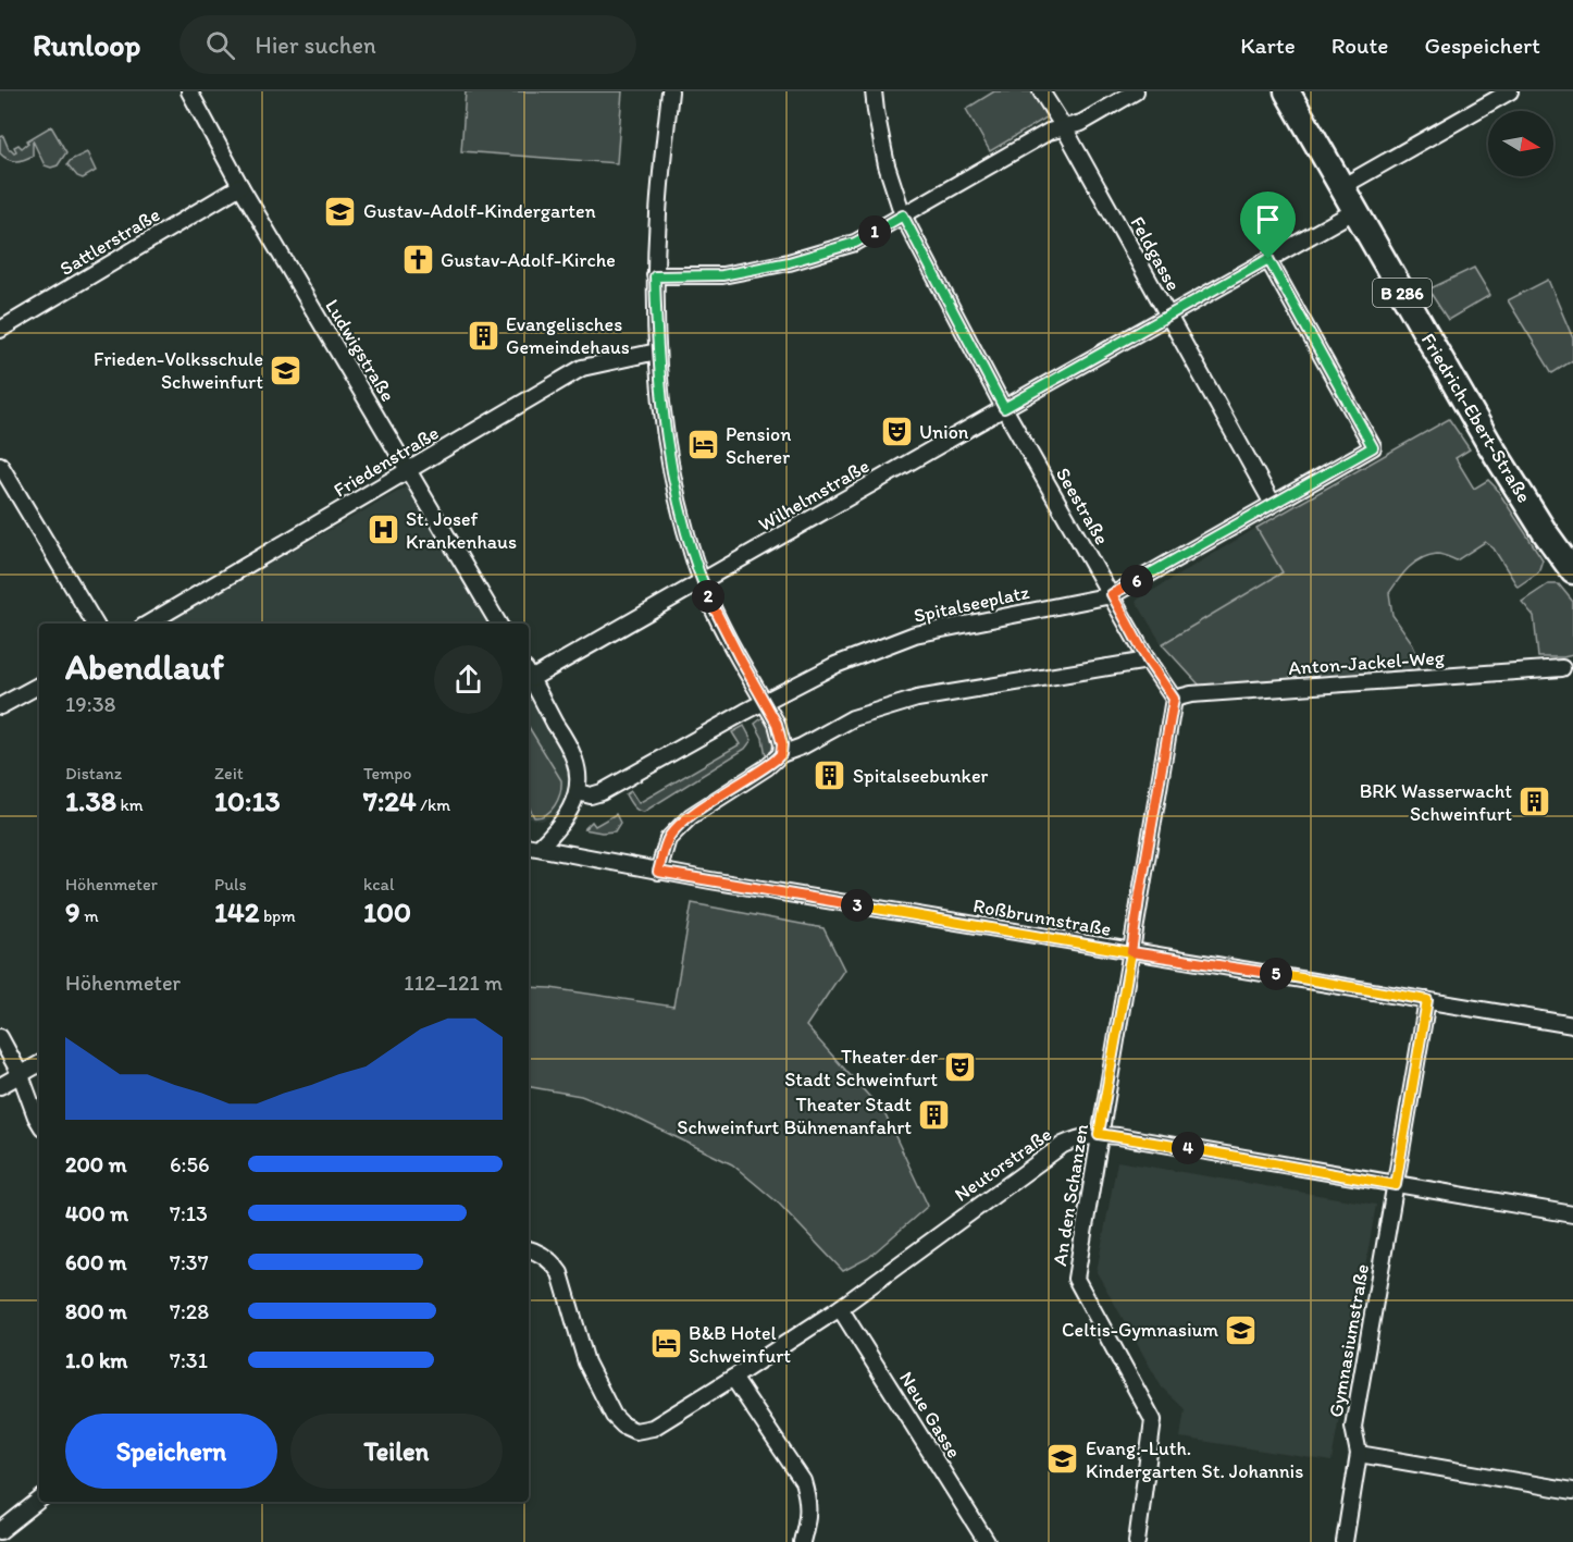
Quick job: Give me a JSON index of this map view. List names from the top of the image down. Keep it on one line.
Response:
{"streets":{"main road":["B 286","Friedrich-Ebert-Straße"],"street":["Sattlerstraße","Feldgasse","Ludwigstraße","Friedenstraße","Wilhelmstraße","Seestraße","Spitalseeplatz","Anton-Jackel-Weg","Roßbrunnstraße","Neutorstraße","An den Schanzen","Gymnasiumstraße","Neue Gasse"]},"crossings":[["Sattlerstraße","Ludwigstraße"],["Feldgasse","Wilhelmstraße"],["Feldgasse","Spitalseeplatz"],["Ludwigstraße","Friedenstraße"],["Friedrich-Ebert-Straße","Wilhelmstraße"],["Wilhelmstraße","Seestraße"],["Wilhelmstraße","Spitalseeplatz"],["Seestraße","Spitalseeplatz"],["Seestraße","Anton-Jackel-Weg"],["Roßbrunnstraße","An den Schanzen"],["Roßbrunnstraße","Gymnasiumstraße"],["Neutorstraße","An den Schanzen"],["Neutorstraße","Gymnasiumstraße"],["Neutorstraße","Neue Gasse"]],"places":{"school or university":["Gustav-Adolf-Kindergarten","Frieden-Volksschule Schweinfurt","Celtis-Gymnasium","Evang.-Luth. Kindergarten St. Johannis"],"church":["Gustav-Adolf-Kirche"],"building":["Evangelisches Gemeindehaus","Spitalseebunker","BRK Wasserwacht Schweinfurt","Theater Stadt Schweinfurt Bühnenanfahrt"],"theatre":["Union","Theater der Stadt Schweinfurt"],"hotel":["Pension Scherer","B&B Hotel Schweinfurt"],"hospital":["St. Josef Krankenhaus"]},"north":"right","page":{"header":"Runloop","search":"Hier suchen","nav":["Karte","Route","Gespeichert"],"pins":["1","6","2","3","5","4"],"heading":["Abendlauf","19:38"],"stats":[["Distanz","1.38 km"],["Zeit","10:13"],["Tempo","7:24 /km"],["Höhenmeter","9 m"],["Puls","142 bpm"],["kcal","100"]],"chart":["Höhenmeter","112–121 m"],"list":[{"name":"200 m","note":"6:56"},{"name":"400 m","note":"7:13"},{"name":"600 m","note":"7:37"},{"name":"800 m","note":"7:28"},{"name":"1.0 km","note":"7:31"}],"buttons":["Speichern","Teilen"]}}
